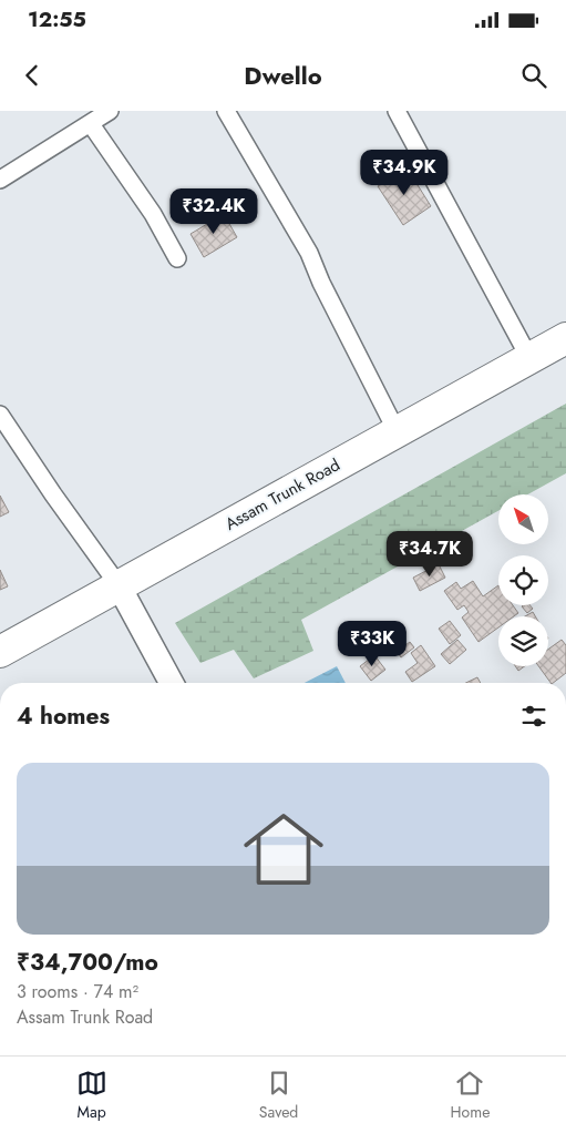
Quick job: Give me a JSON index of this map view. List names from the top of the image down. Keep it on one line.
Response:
{"streets":{"highway":["Assam Trunk Road"]},"north":"top left","page":{"status":"12:55","header":"Dwello","price":["₹34.9K","₹32.4K","₹34.7K","₹33K"],"heading":"4 homes","list":[{"name":"₹34,700/mo","note":"3 rooms · 74 m² · Assam Trunk Road"}],"tabs":["Map","Saved","Home"]}}
